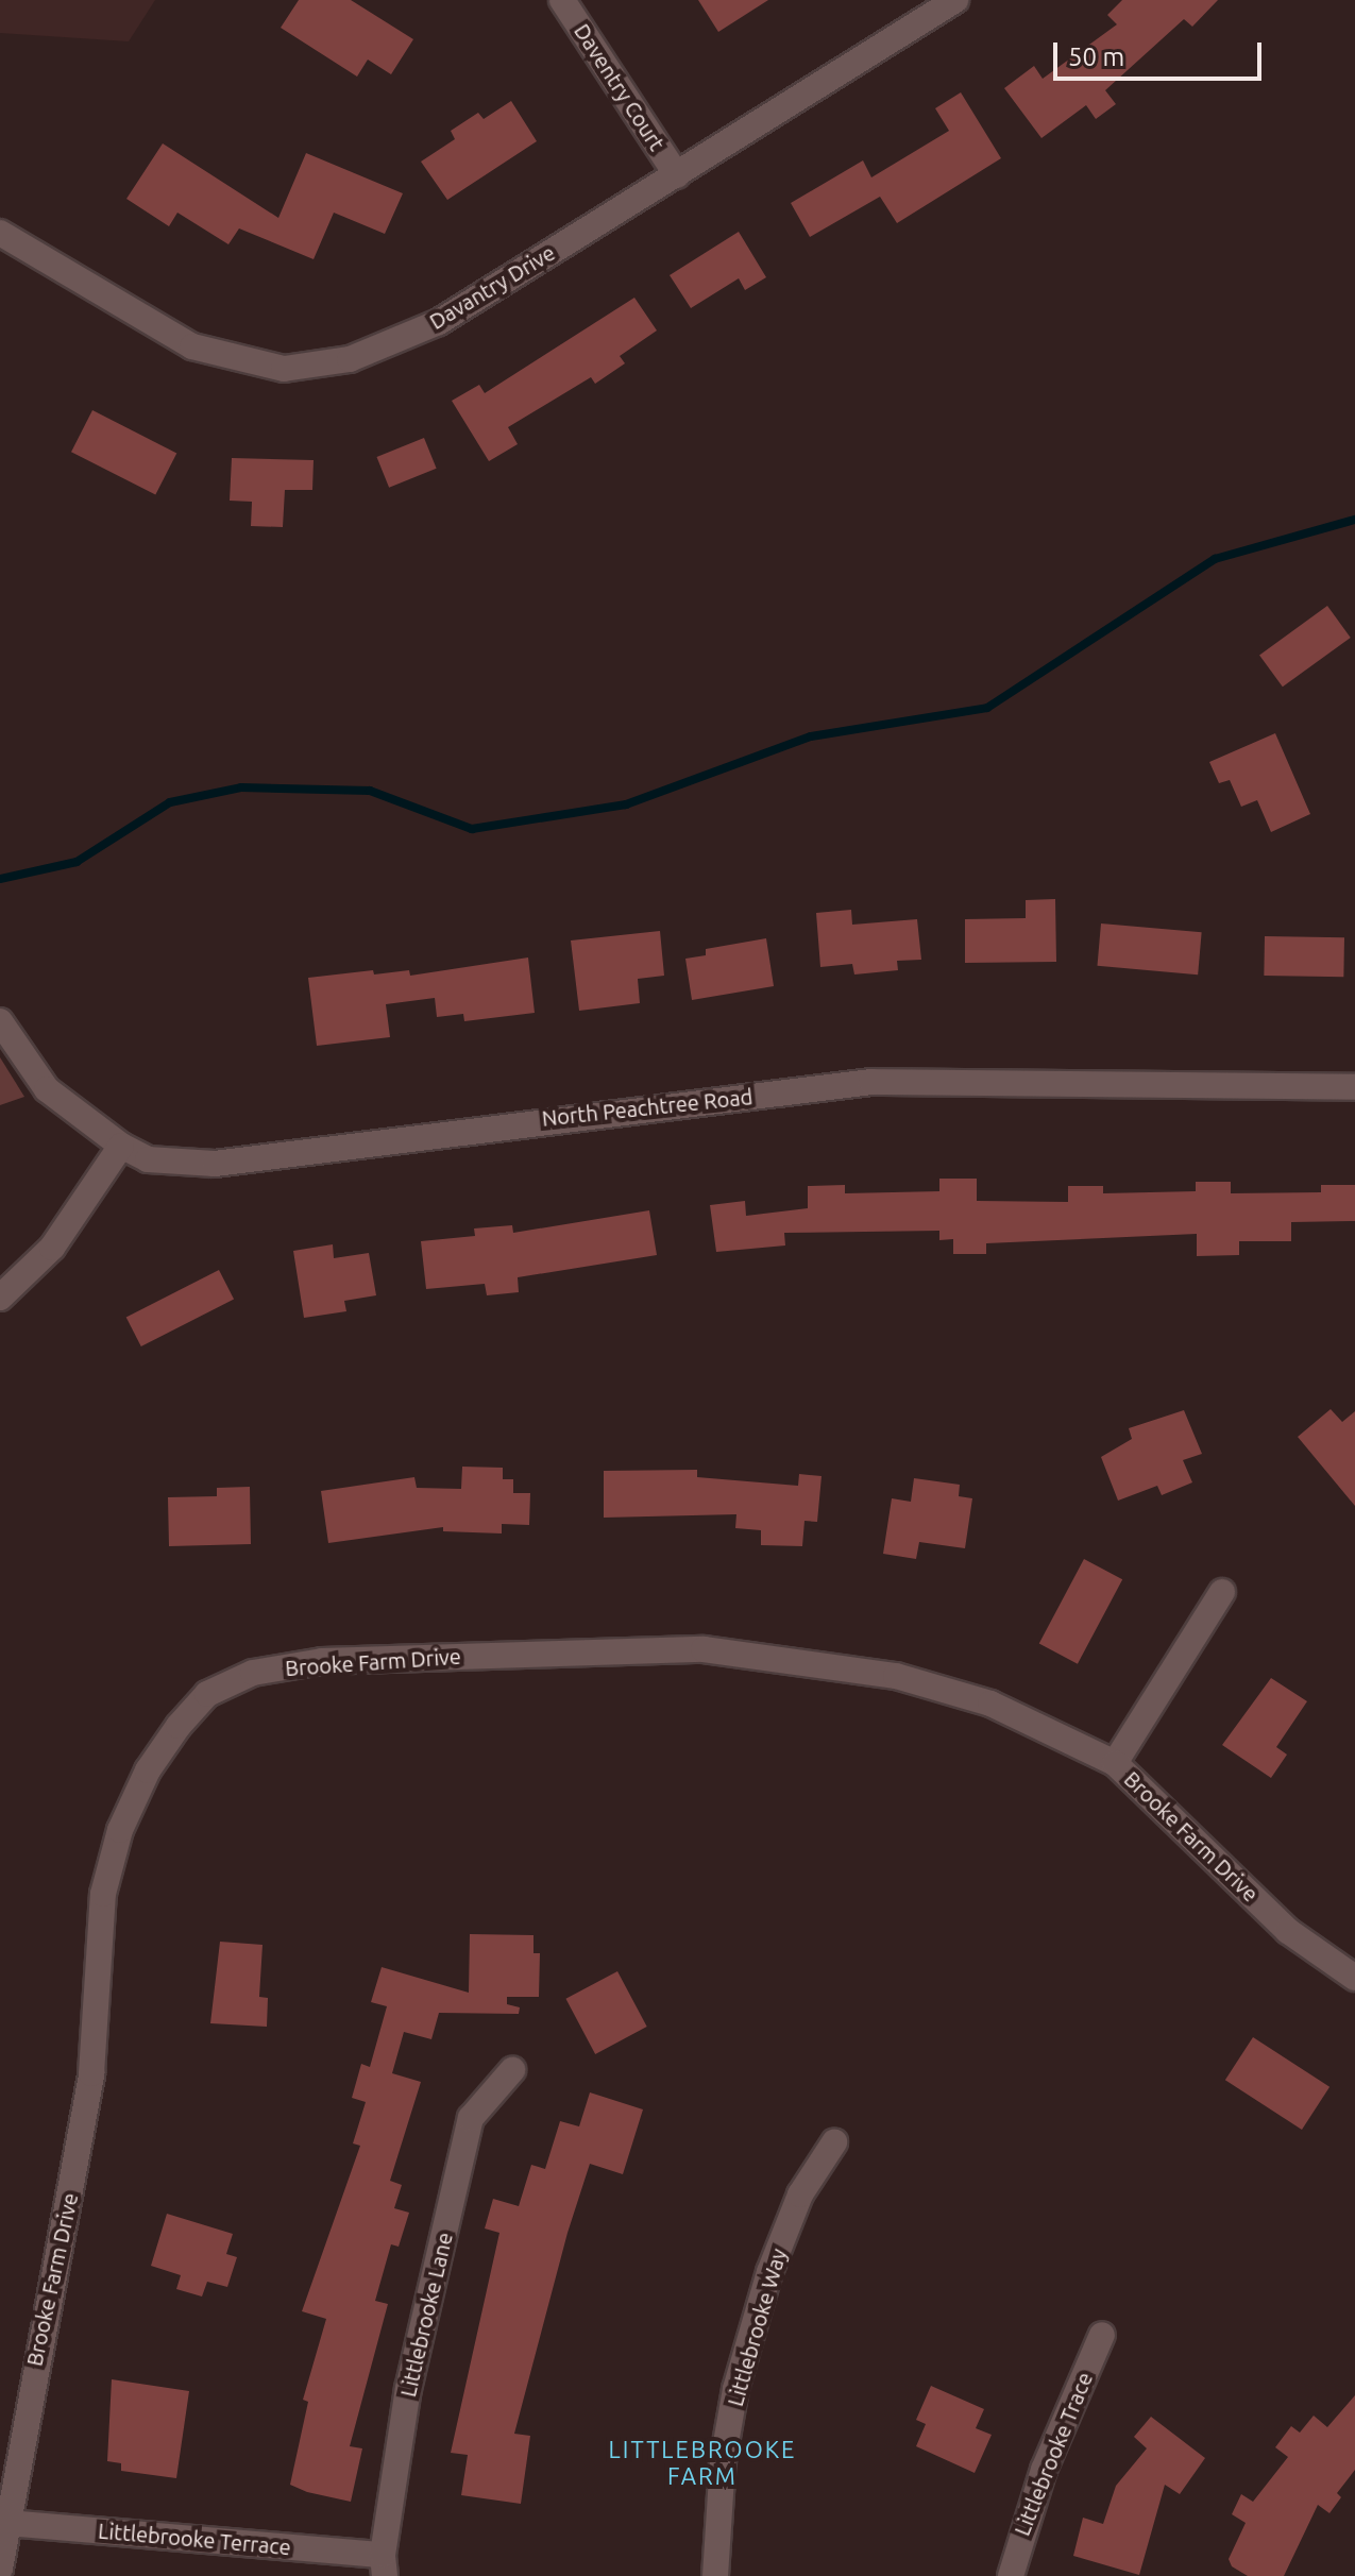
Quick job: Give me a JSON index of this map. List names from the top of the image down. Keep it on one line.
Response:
{"streets":{"street":["Daventry Court","Davantry Drive","North Peachtree Road","Brooke Farm Drive","Littlebrooke Lane","Littlebrooke Way","Littlebrooke Trace","Littlebrooke Terrace"]},"crossings":[["Daventry Court","Davantry Drive"],["Brooke Farm Drive","Littlebrooke Terrace"],["Littlebrooke Lane","Littlebrooke Terrace"]],"districts":["LITTLEBROOKE FARM"],"scale_bar":"50 m"}
